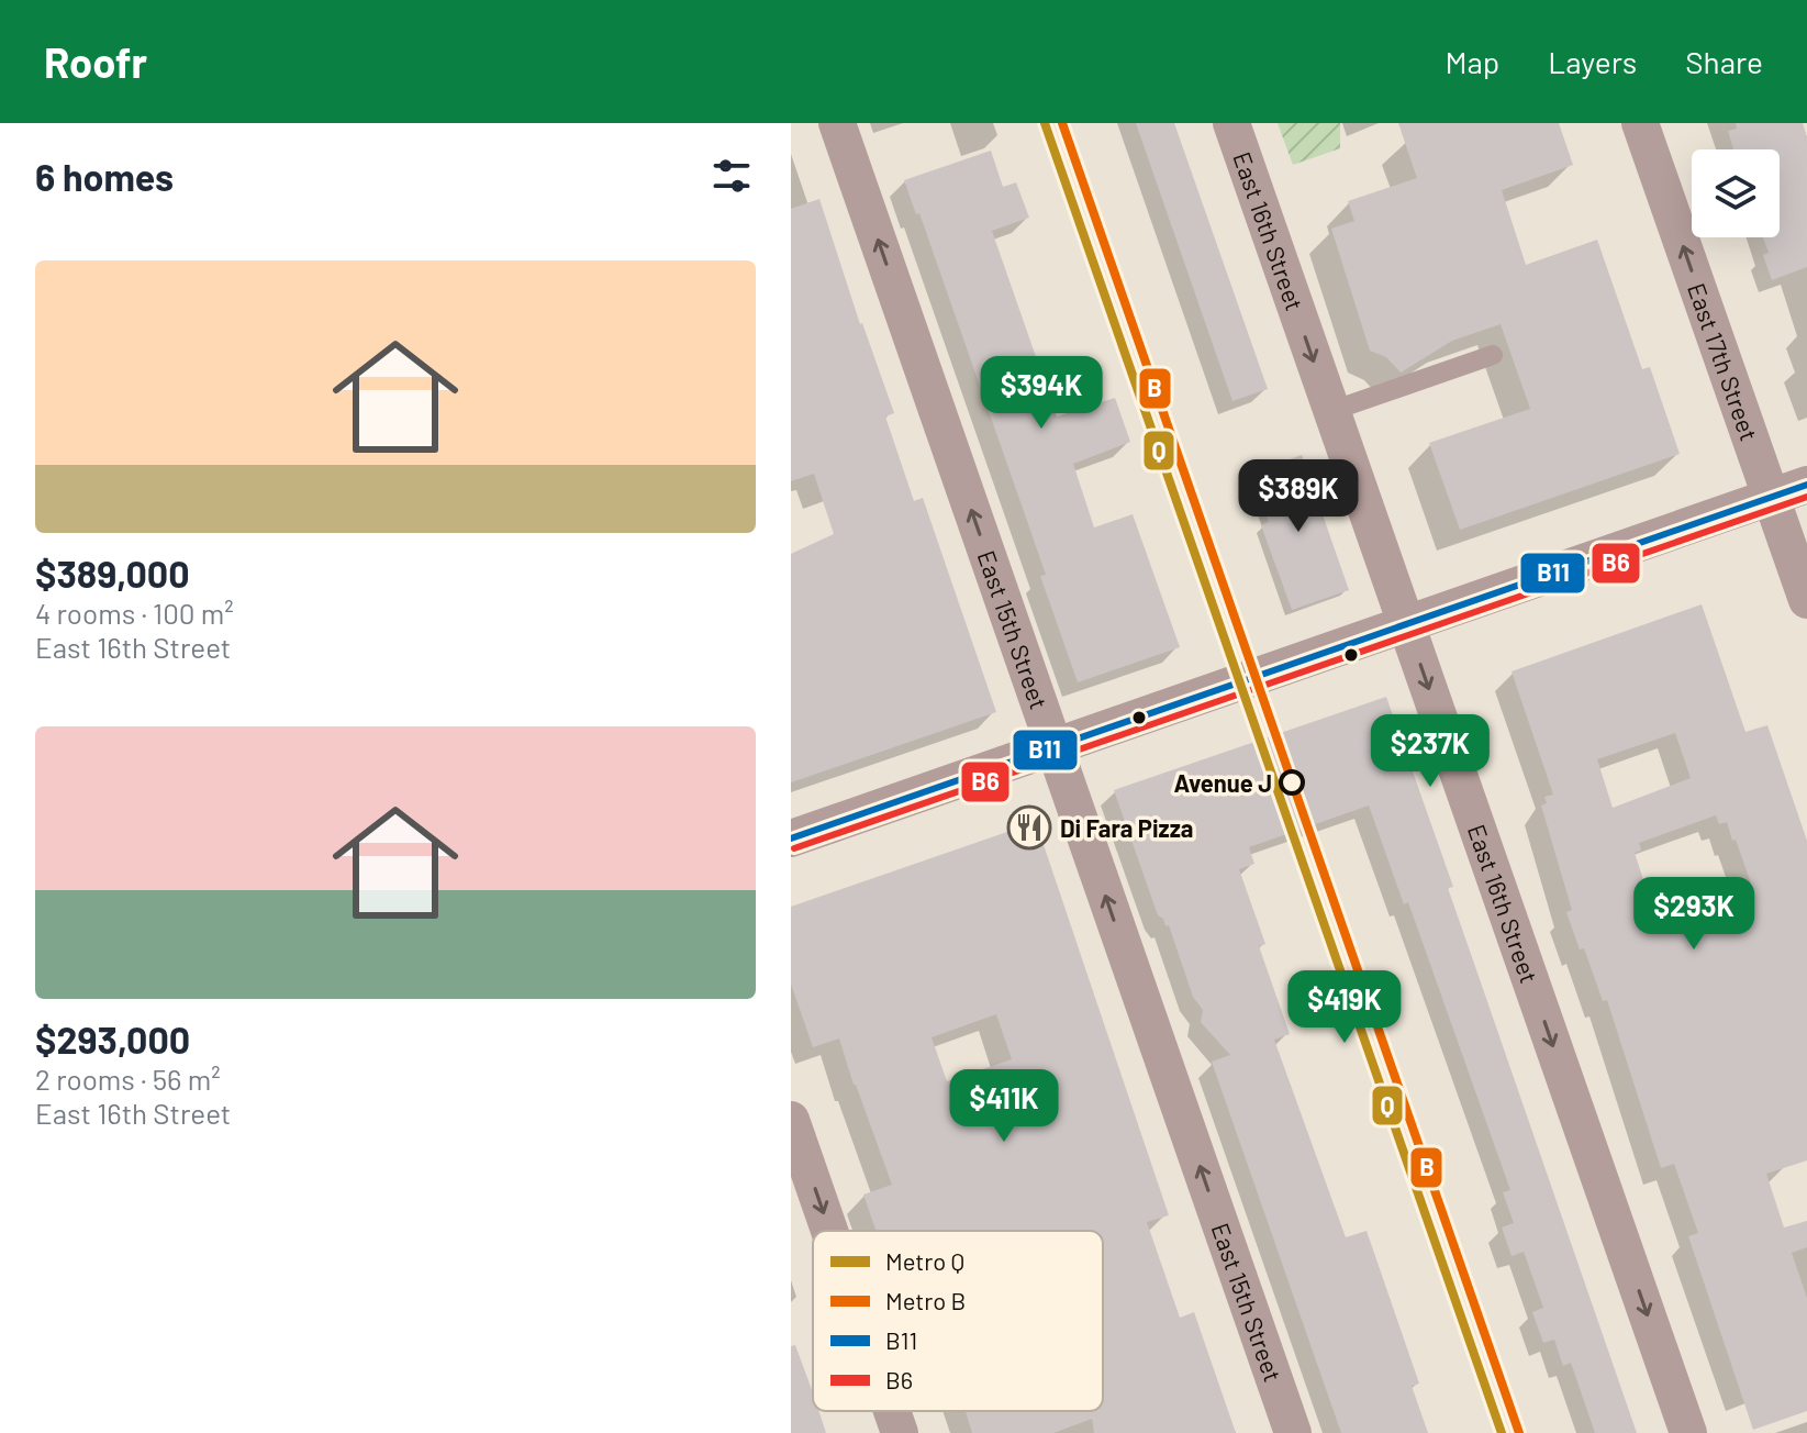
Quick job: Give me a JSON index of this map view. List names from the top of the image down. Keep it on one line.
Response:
{"streets":{"street":["East 16th Street","East 17th Street","East 15th Street"]},"one_way":["East 16th Street","East 17th Street","East 15th Street"],"places":{"other":["Avenue J"],"restaurant":["Di Fara Pizza"]},"lines":["metro line Q","metro line B","transit line B11","transit line B6"],"legend":["Metro Q","Metro B","B11","B6"],"page":{"header":"Roofr","nav":["Map","Layers","Share"],"heading":"6 homes","list":[{"name":"$389,000","note":"4 rooms · 100 m² · East 16th Street"},{"name":"$293,000","note":"2 rooms · 56 m² · East 16th Street"}],"price":["$394K","$389K","$237K","$293K","$419K","$411K"]}}
